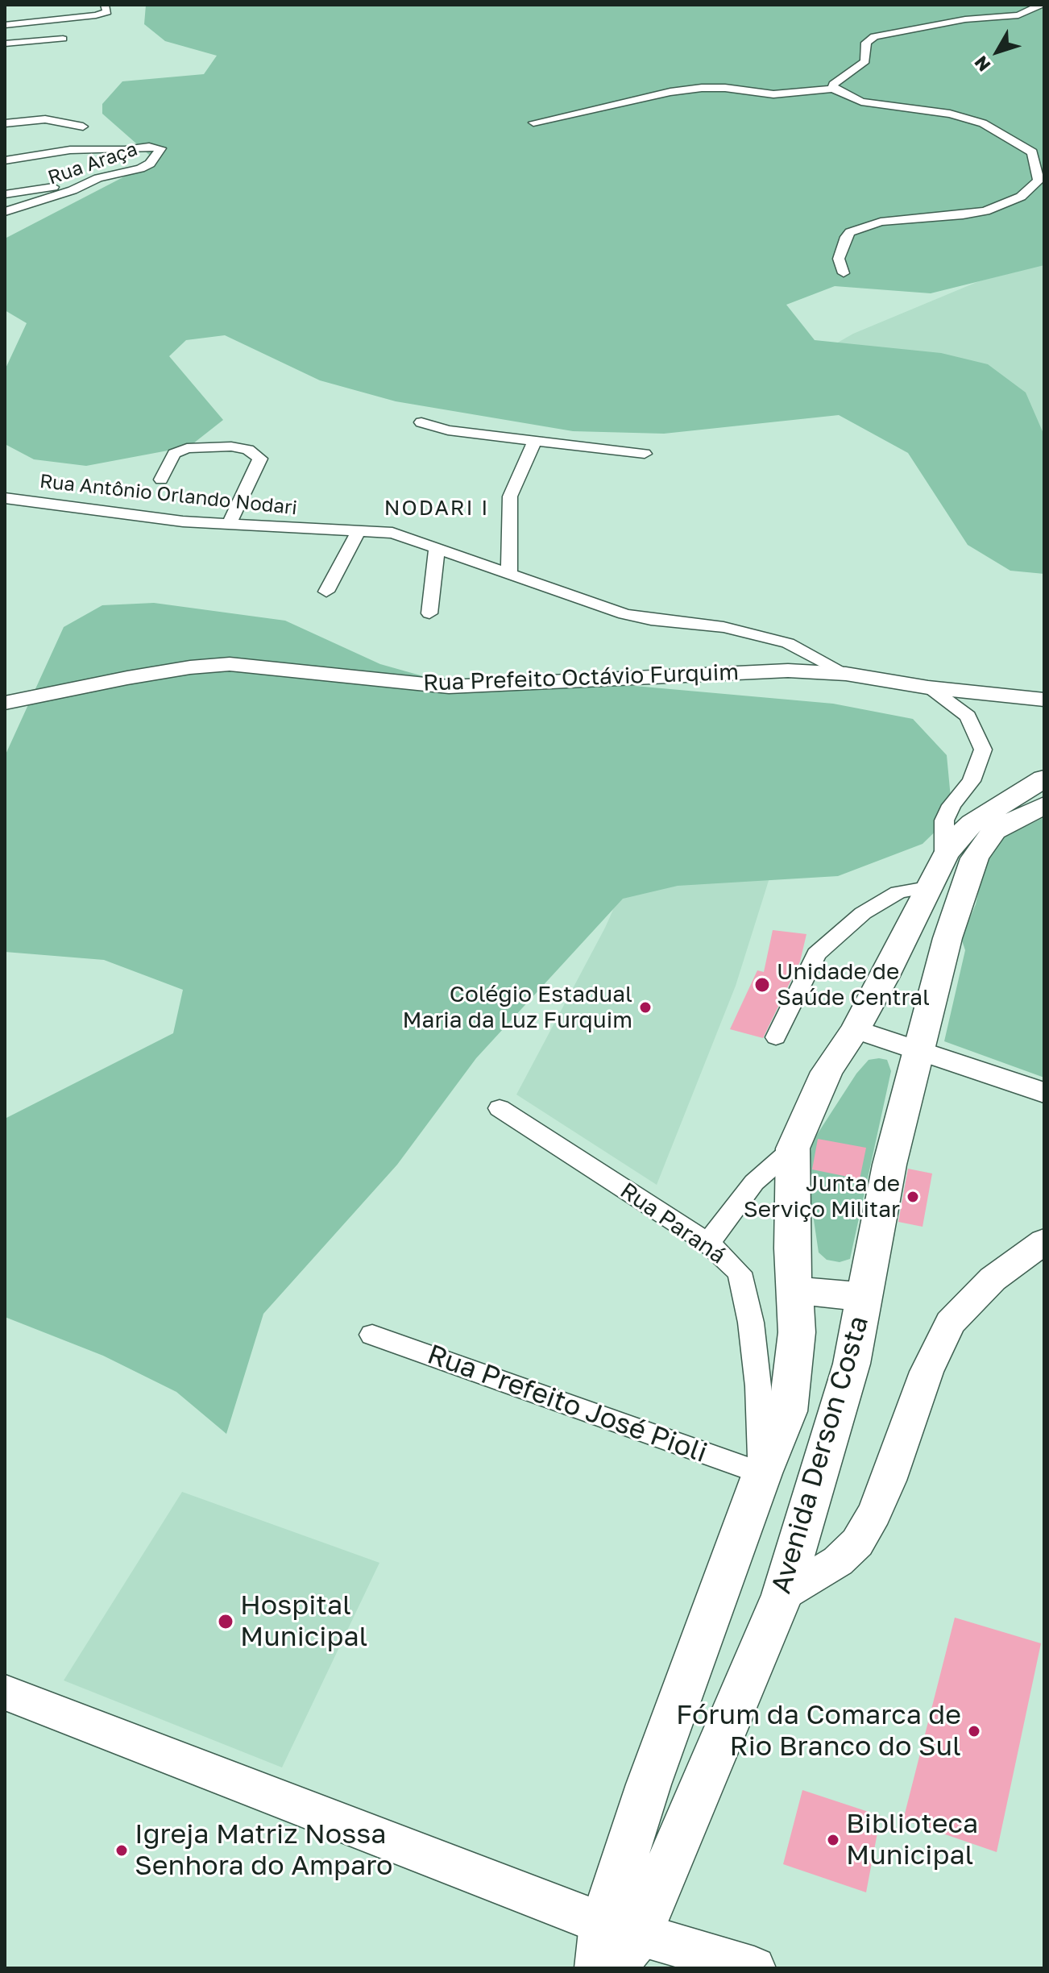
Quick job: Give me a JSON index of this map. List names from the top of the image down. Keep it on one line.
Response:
{"streets":{"main road":["Avenida Derson Costa"],"street":["Rua Araça","Rua Antônio Orlando Nodari","Rua Prefeito Octávio Furquim","Rua Paraná","Rua Prefeito José Pioli"]},"crossings":[["Rua Antônio Orlando Nodari","Rua Prefeito Octávio Furquim"],["Rua Paraná","Rua Prefeito José Pioli"],["Rua Paraná","Avenida Derson Costa"],["Rua Prefeito José Pioli","Avenida Derson Costa"]],"districts":["NODARI I"],"places":["Unidade de Saúde Central","Colégio Estadual Maria da Luz Furquim","Junta de Serviço Militar","Hospital Municipal","Fórum da Comarca de Rio Branco do Sul","Biblioteca Municipal","Igreja Matriz Nossa Senhora do Amparo"],"north":"bottom left"}
